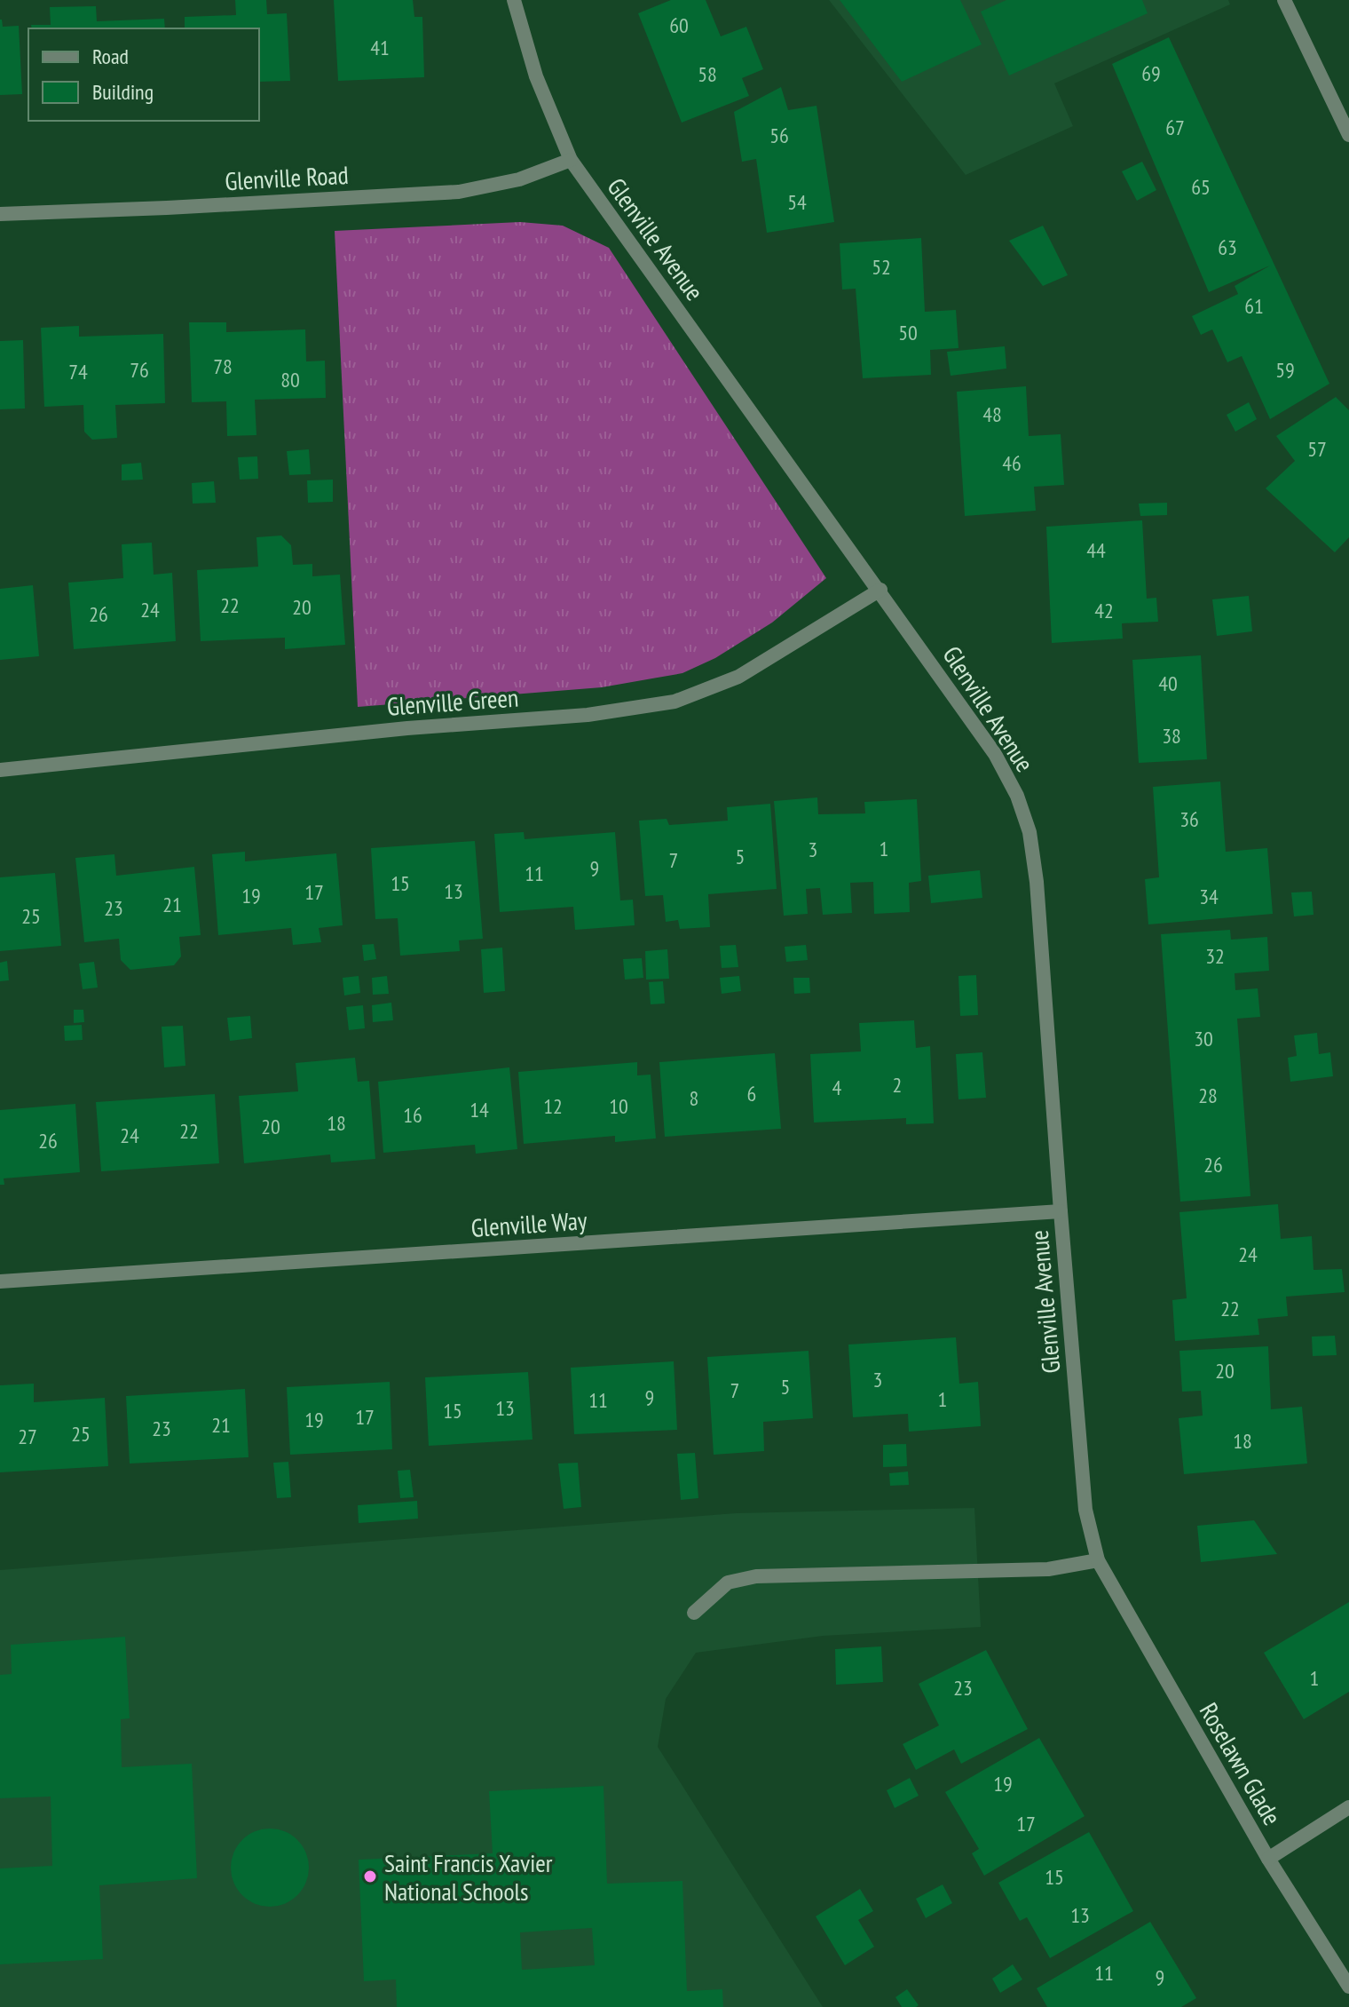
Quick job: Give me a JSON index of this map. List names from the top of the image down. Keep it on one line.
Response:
{"streets":{"street":["Glenville Road","Glenville Avenue","Glenville Green","Glenville Way","Roselawn Glade"]},"crossings":[["Glenville Road","Glenville Avenue"],["Glenville Avenue","Glenville Green"],["Glenville Avenue","Glenville Way"],["Glenville Avenue","Roselawn Glade"]],"places":["Saint Francis Xavier National Schools"],"house_numbers":["60","41","69","58","67","56","65","54","63","52","61","50","78","76","59","74","80","48","57","46","44","22","20","24","42","26","40","38","36","1","3","5","7","9","11","15","13","17","19","34","21","23","25","32","30","2","4","6","28","8","12","10","14","16","18","20","22","24","26","26","24","22","20","3","5","7","9","1","11","13","15","17","19","21","23","25","27","18","1","23","19","17","15","13","11","9"],"legend":["Road","Building"]}
